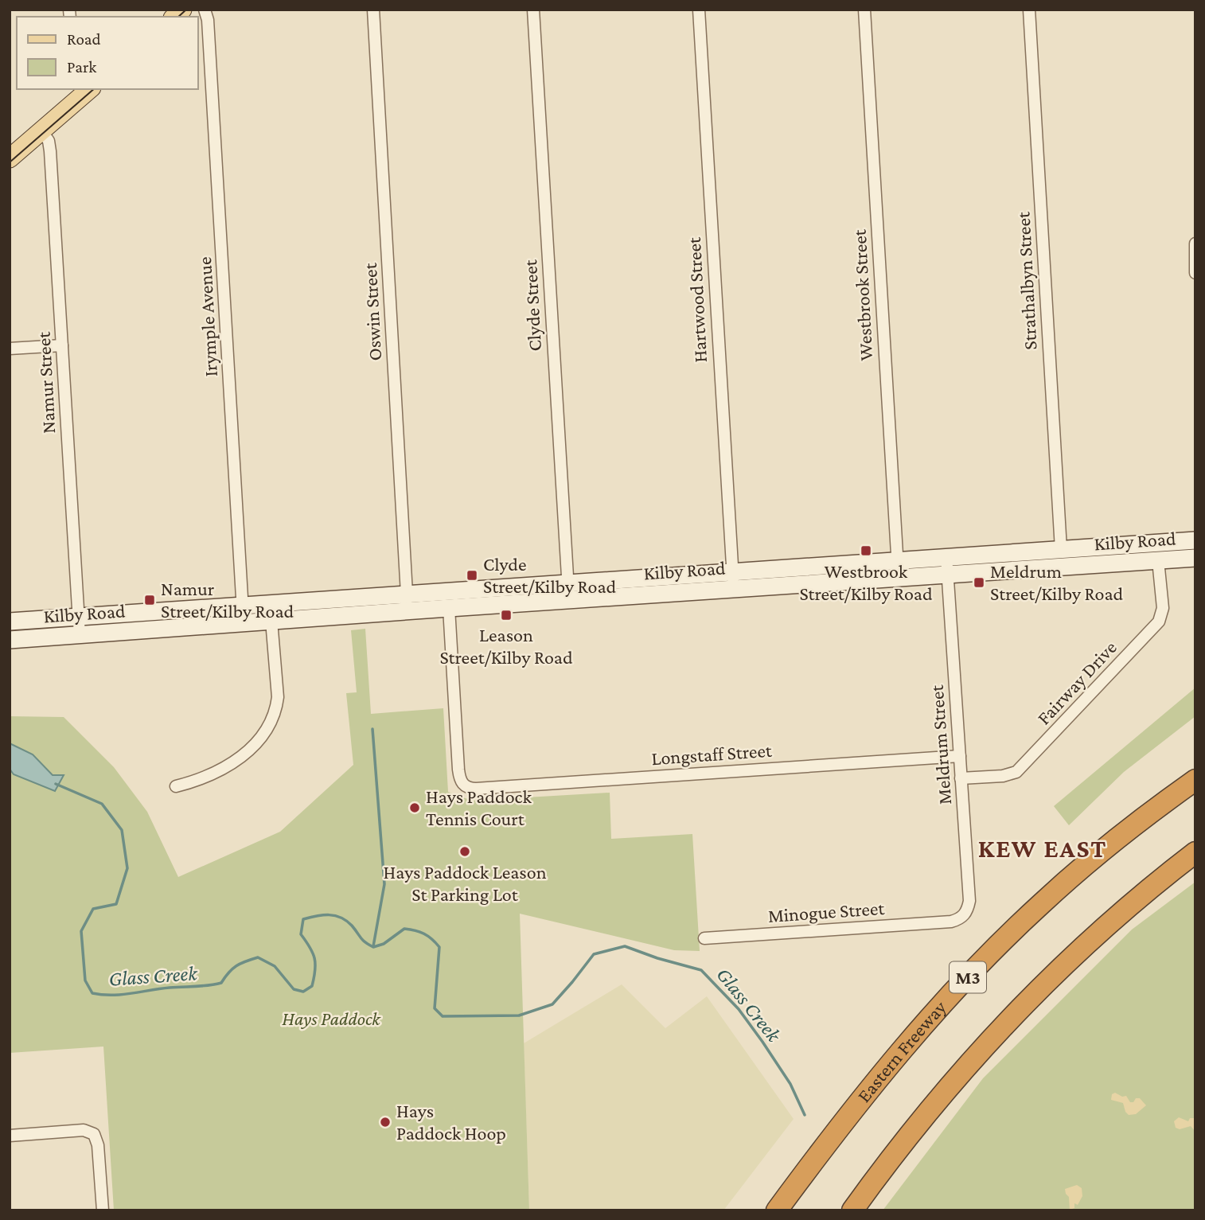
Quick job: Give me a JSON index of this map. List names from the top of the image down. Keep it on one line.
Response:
{"streets":{"highway":["M3","Eastern Freeway"],"street":["Strathalbyn Street","Westbrook Street","Hartwood Street","Clyde Street","Oswin Street","Irymple Avenue","Namur Street","Kilby Road","Fairway Drive","Meldrum Street","Longstaff Street","Minogue Street"]},"crossings":[["Strathalbyn Street","Kilby Road"],["Westbrook Street","Kilby Road"],["Hartwood Street","Kilby Road"],["Clyde Street","Kilby Road"],["Oswin Street","Kilby Road"],["Irymple Avenue","Kilby Road"],["Namur Street","Kilby Road"],["Kilby Road","Fairway Drive"],["Kilby Road","Meldrum Street"],["Kilby Road","Longstaff Street"],["Fairway Drive","Meldrum Street"],["Meldrum Street","Longstaff Street"],["Meldrum Street","Minogue Street"]],"districts":["KEW EAST"],"water":["Glass Creek"],"parks":["Hays Paddock"],"places":{"transit":["Westbrook Street/Kilby Road","Clyde Street/Kilby Road","Meldrum Street/Kilby Road","Namur Street/Kilby Road","Leason Street/Kilby Road"],"other":["Hays Paddock Tennis Court","Hays Paddock Leason St Parking Lot","Hays Paddock Hoop"]},"legend":["Road","Park"]}
